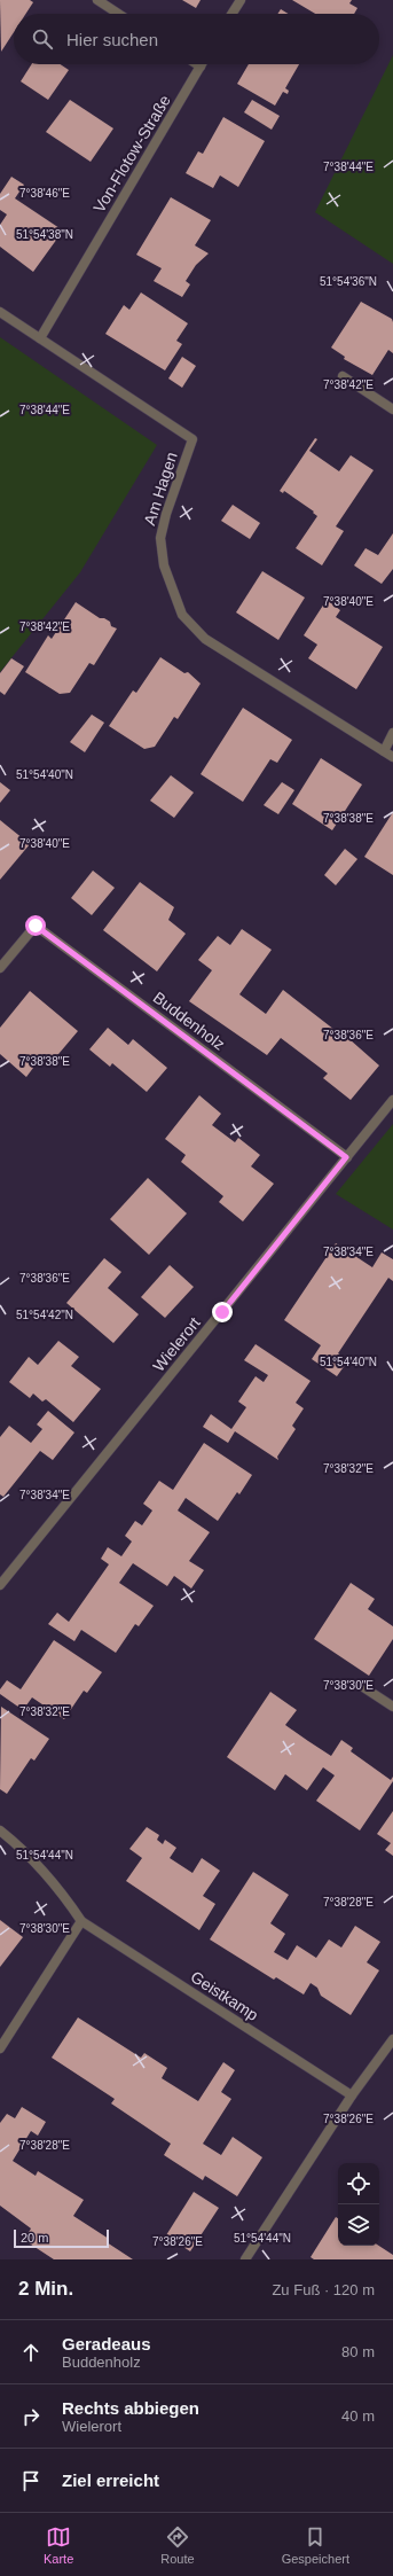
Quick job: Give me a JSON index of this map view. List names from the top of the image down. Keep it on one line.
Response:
{"streets":{"street":["Von-Flotow-Straße","Am Hagen","Buddenholz","Wielerort","Geistkamp"]},"crossings":[["Von-Flotow-Straße","Am Hagen"],["Buddenholz","Wielerort"]],"scale_bar":"20 m","page":{"search":"Hier suchen","scale":"20 m","heading":["2 Min.","Zu Fuß · 120 m"],"list":[["Geradeaus","Buddenholz","80 m"],["Rechts abbiegen","Wielerort","40 m"],"Ziel erreicht"],"nav":["Karte","Route","Gespeichert"]},"coordinates":["7°38'44\"E","7°38'46\"E","51°54'38\"N","51°54'36\"N","7°38'42\"E","7°38'40\"E","51°54'40\"N","7°38'38\"E","7°38'36\"E","7°38'34\"E","51°54'42\"N","7°38'32\"E","7°38'30\"E","51°54'44\"N","7°38'28\"E","7°38'26\"E"]}
